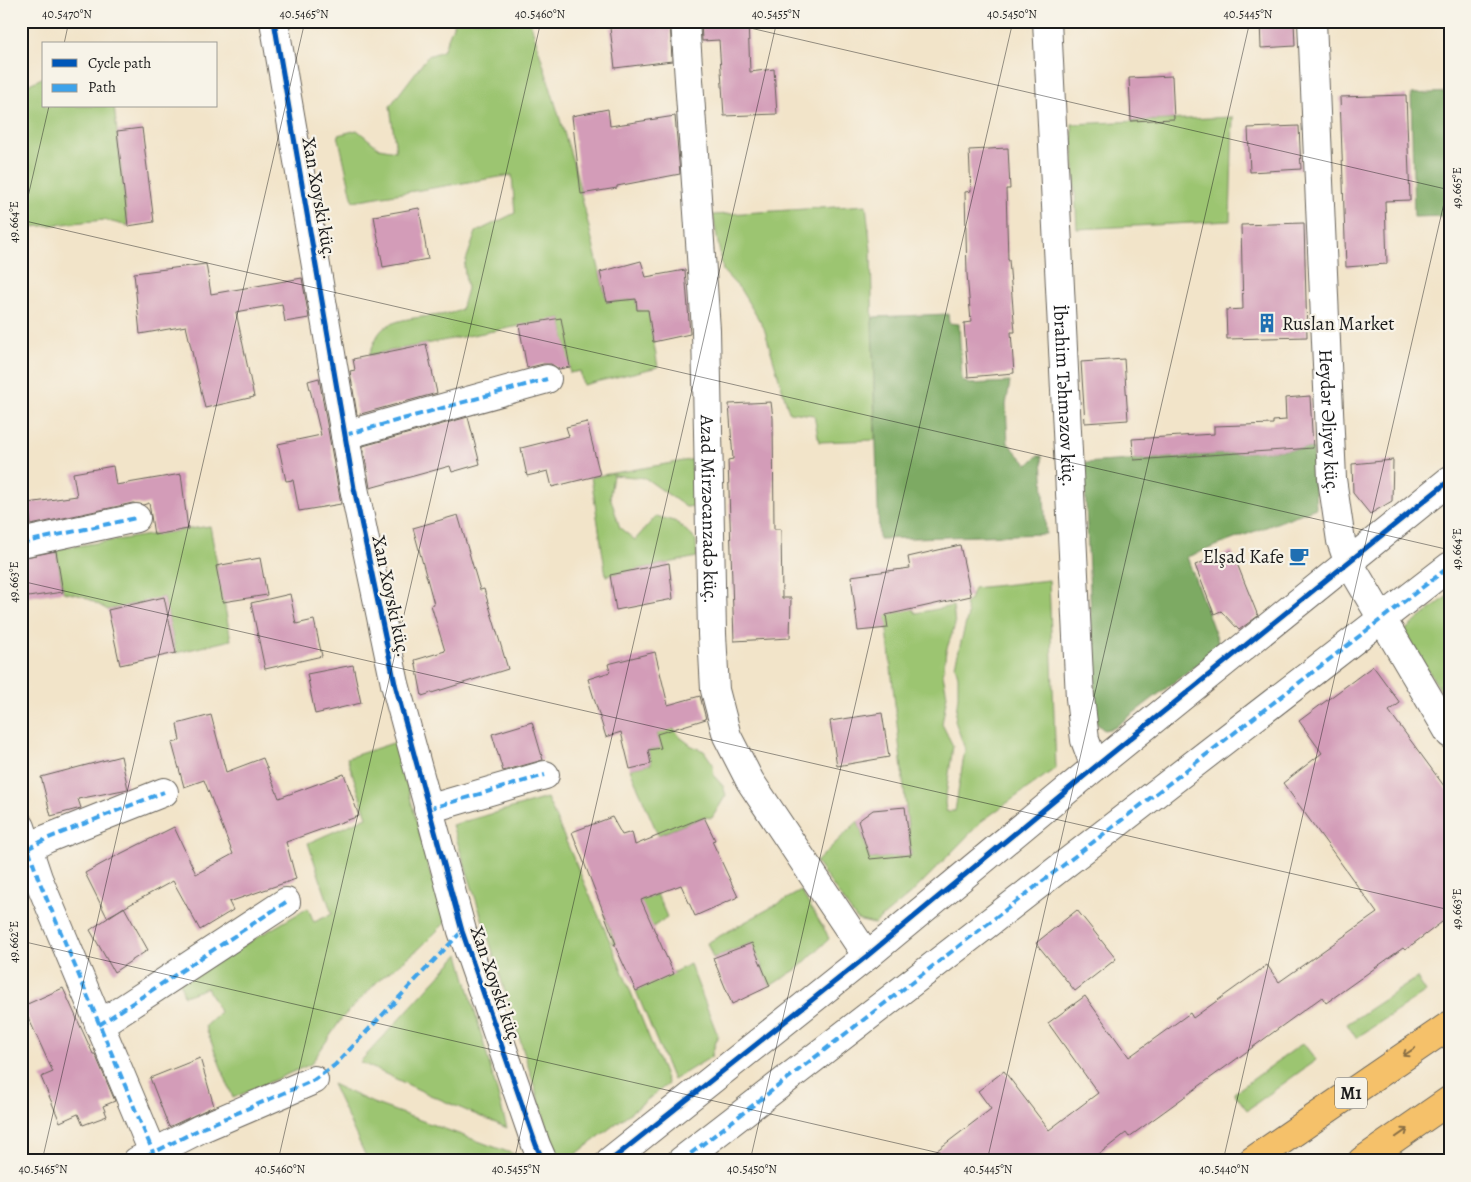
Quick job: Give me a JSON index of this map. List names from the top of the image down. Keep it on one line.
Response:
{"streets":{"highway":["M1"],"street":["Xan Xoyski küç.","İbrahim Təhməzov küç.","Heydər Əliyev küç.","Azad Mirzəcanzadə küç."]},"places":{"building":["Ruslan Market"],"cafe":["Elşad Kafe"]},"legend":["Cycle path","Path"],"coordinates":["40.5470°N","40.5465°N","40.5460°N","40.5455°N","40.5450°N","40.5445°N","49.665°E","49.664°E","49.663°E","49.662°E","40.5440°N"]}
